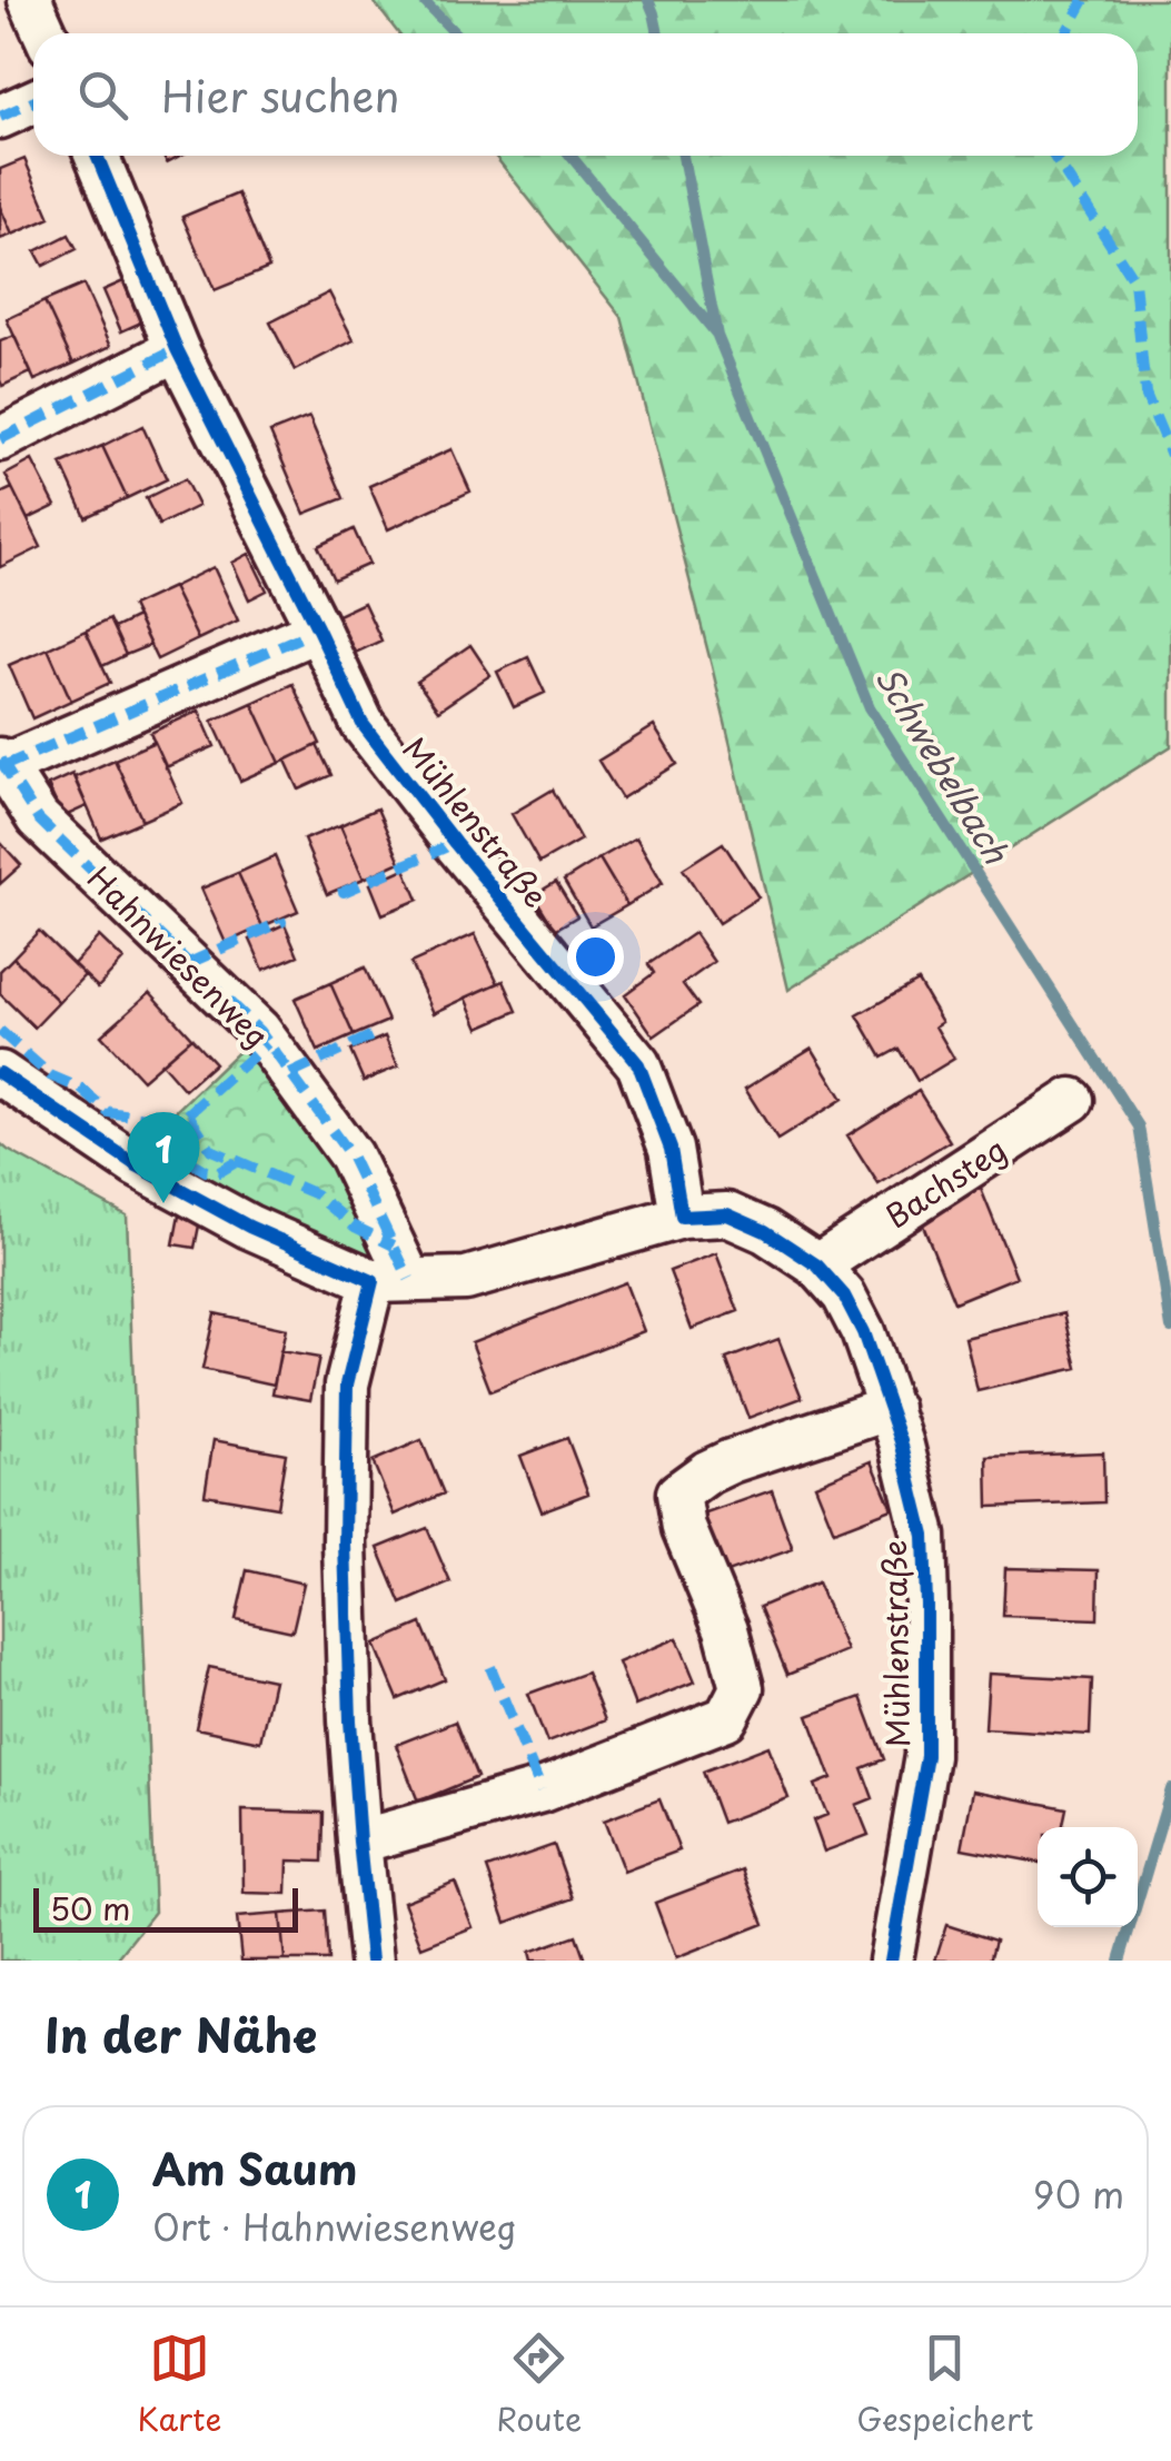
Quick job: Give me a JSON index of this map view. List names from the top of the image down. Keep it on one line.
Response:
{"streets":{"street":["Mühlenstraße","Hahnwiesenweg","Bachsteg"]},"crossings":[["Mühlenstraße","Bachsteg"]],"water":["Schwebelbach"],"scale_bar":"50 m","page":{"search":"Hier suchen","pins":"1","scale":"50 m","heading":"In der Nähe","list":[{"mark":"1","name":"Am Saum","note":"Ort · Hahnwiesenweg","value":"90 m"}],"nav":["Karte","Route","Gespeichert"]}}
